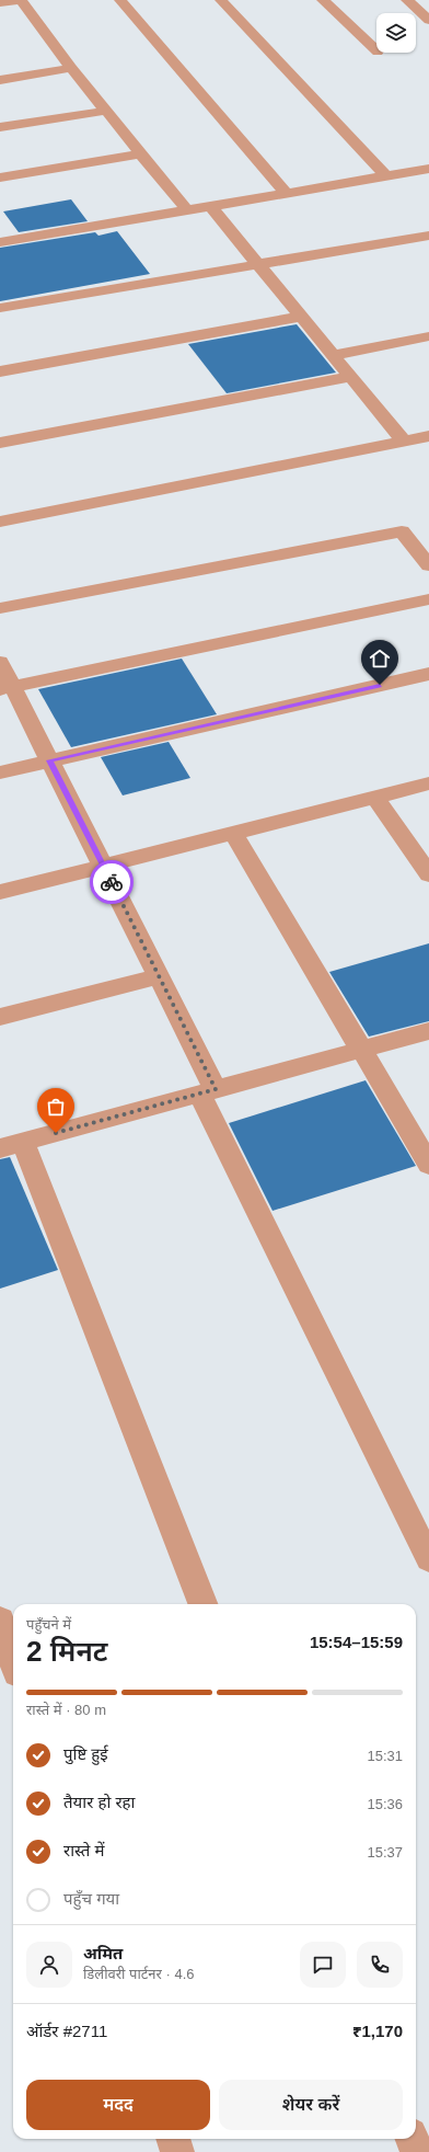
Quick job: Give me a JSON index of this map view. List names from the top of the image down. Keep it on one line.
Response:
{"page":{"heading":["2 मिनट","पहुँचने में","15:54–15:59"],"panel":["अमित","डिलीवरी पार्टनर · 4.6","ऑर्डर #2711","₹1,170"],"bar":"रास्ते में · 80 m","list":[["पुष्टि हुई","15:31"],["तैयार हो रहा","15:36"],["रास्ते में","15:37"],"पहुँच गया"],"buttons":["मदद","शेयर करें"]}}
